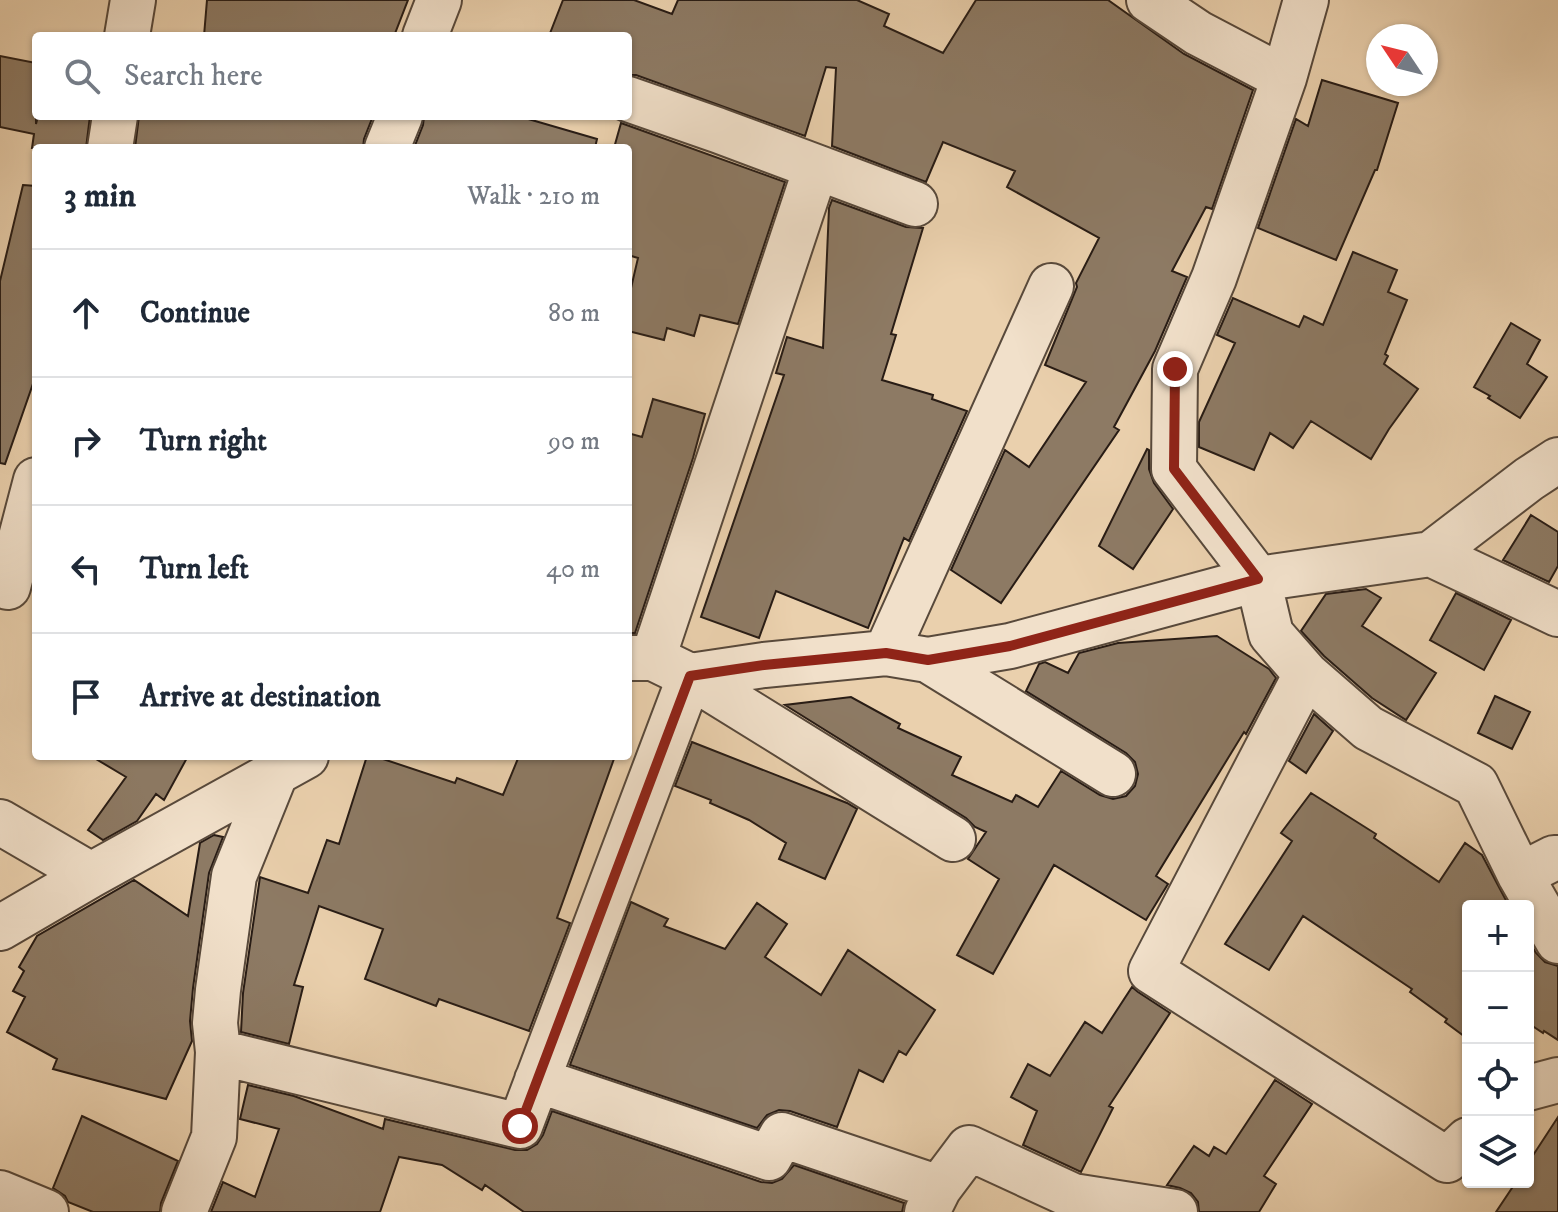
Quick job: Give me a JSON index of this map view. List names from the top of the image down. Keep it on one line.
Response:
{"north":"top left","page":{"search":"Search here","heading":["3 min","Walk · 210 m"],"list":[["Continue","80 m"],["Turn right","90 m"],["Turn left","40 m"],"Arrive at destination"],"map_buttons":["+","−"]}}
